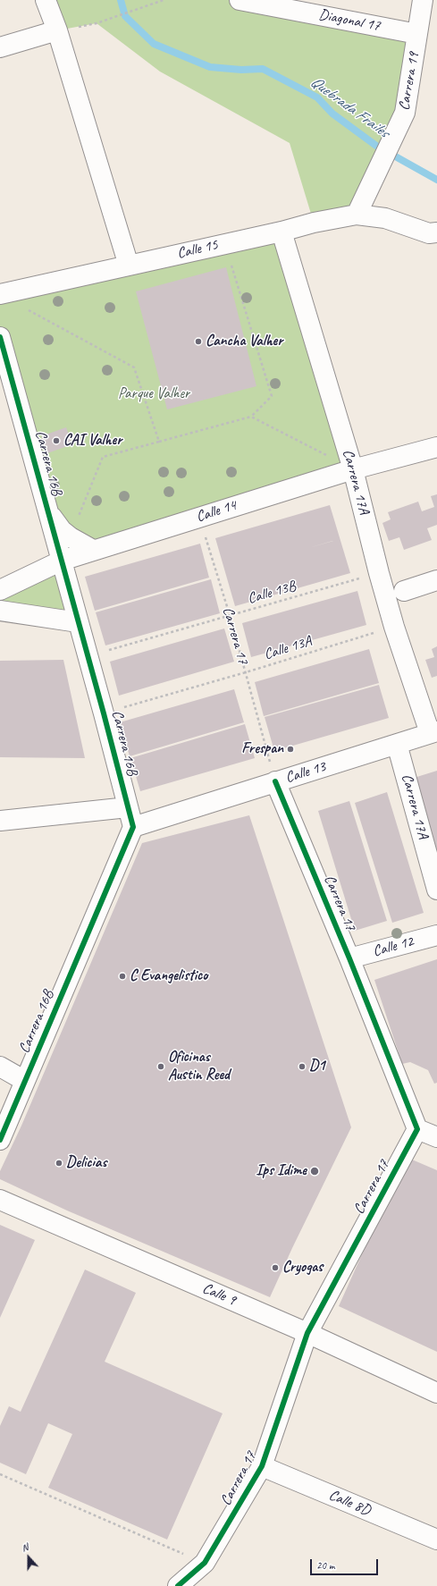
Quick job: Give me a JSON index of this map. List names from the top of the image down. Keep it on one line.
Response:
{"streets":{"street":["Diagonal 17","Carrera 19","Calle 15","Carrera 16B","Carrera 17A","Calle 14","Carrera 17","Calle 13","Calle 12","Calle 9","Calle 8D"],"path":["Calle 13B","Calle 13A"]},"crossings":[["Diagonal 17","Carrera 19"],["Carrera 19","Calle 15"],["Calle 15","Carrera 17A"],["Carrera 16B","Calle 14"],["Carrera 16B","Calle 13B"],["Carrera 16B","Calle 13A"],["Carrera 16B","Calle 13"],["Carrera 17A","Calle 14"],["Carrera 17A","Calle 13B"],["Carrera 17A","Calle 13A"],["Carrera 17A","Calle 13"],["Calle 14","Carrera 17"],["Calle 13B","Carrera 17"],["Carrera 17","Calle 13A"],["Carrera 17","Calle 13"],["Carrera 17","Calle 12"],["Carrera 17","Calle 9"],["Carrera 17","Calle 8D"]],"water":["Quebrada Frailes"],"parks":["Parque Valher"],"places":["Cancha Valher","CAI Valher","Frespan","C Evangelistico","Oficinas Austin Reed","D1","Delicias","Ips Idime","Cryogas"],"scale_bar":"20 m","north":"top"}
